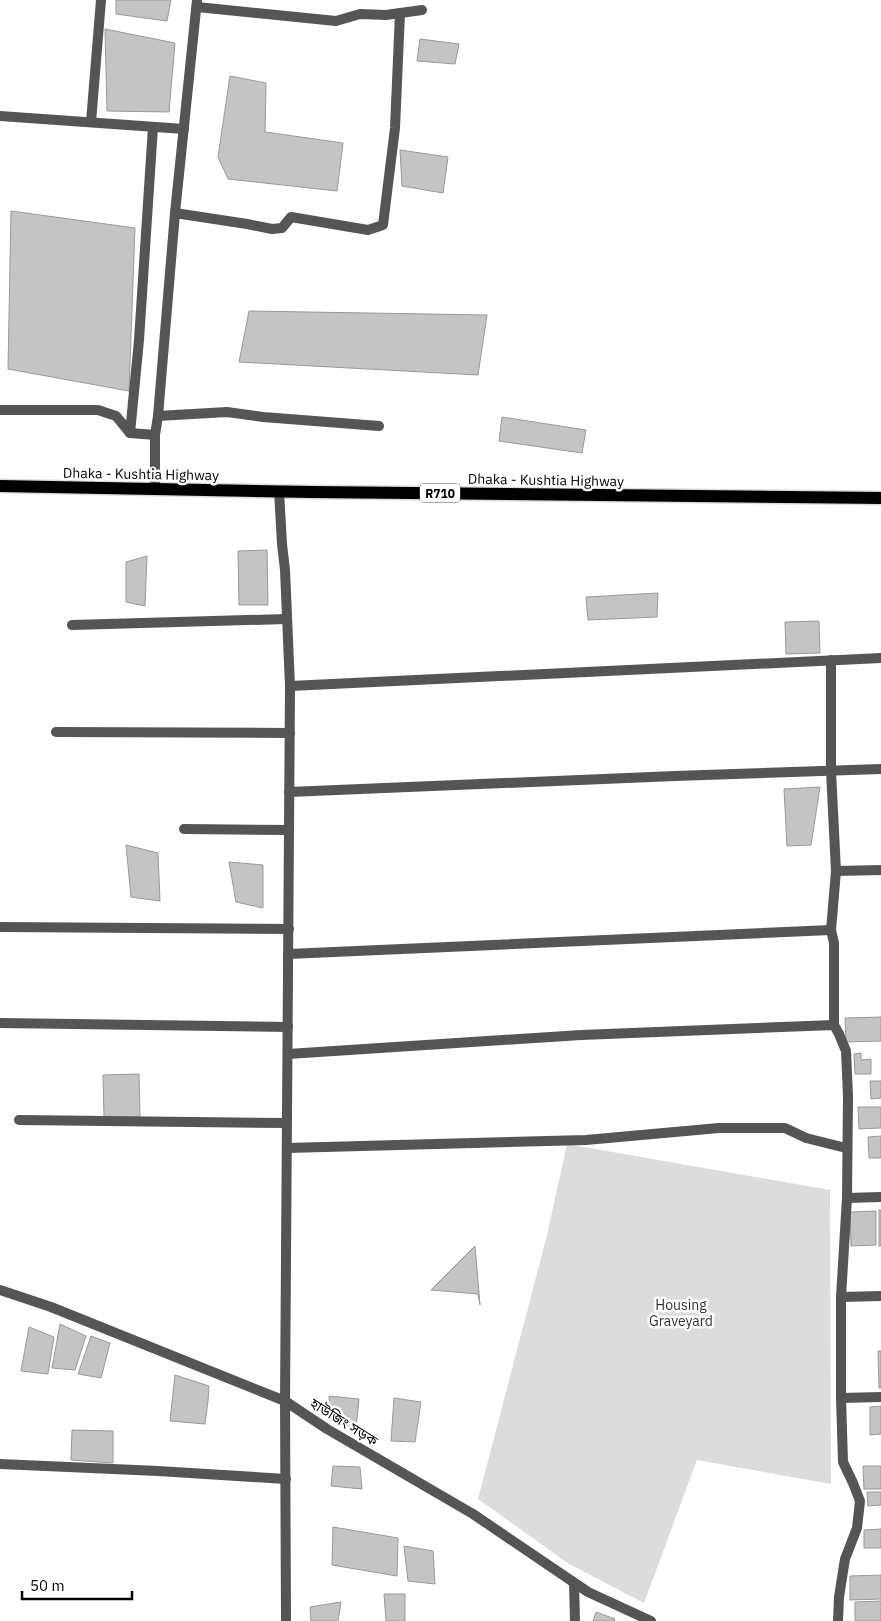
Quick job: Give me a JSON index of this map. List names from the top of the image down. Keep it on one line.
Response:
{"streets":{"main road":["Dhaka - Kushtia Highway","R710"],"street":["হাউজিং সড়ক"]},"parks":["Housing Graveyard"],"scale_bar":"50 m"}
